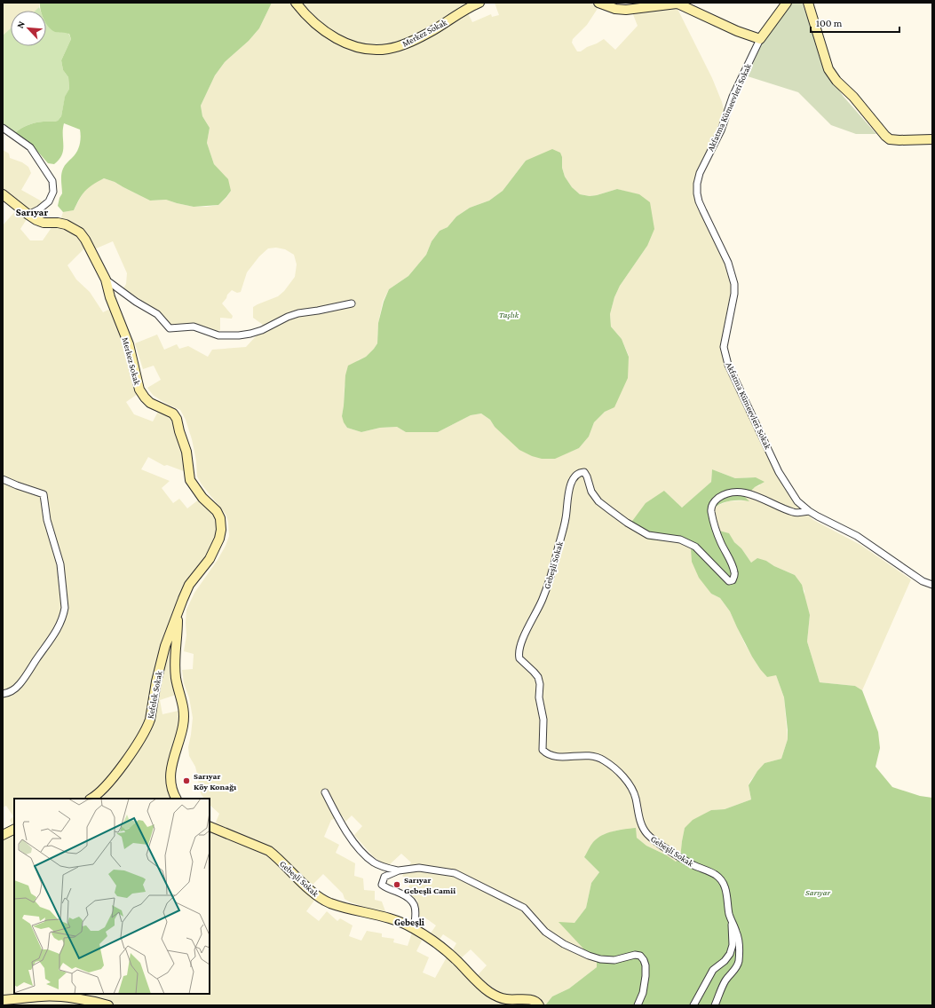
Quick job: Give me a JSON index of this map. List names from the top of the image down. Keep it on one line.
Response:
{"streets":{"street":["Merkez Sokak","Akfatma Kümeevleri Sokak","Gebeşli Sokak","Kefelek Sokak"]},"crossings":[["Merkez Sokak","Kefelek Sokak"],["Akfatma Kümeevleri Sokak","Gebeşli Sokak"]],"districts":["Sarıyar","Gebeşli"],"parks":["Taşlık","Sarıyar"],"places":["Sarıyar Köy Konağı","Sarıyar Gebeşli Camii"],"scale_bar":"100 m","north":"top left"}
